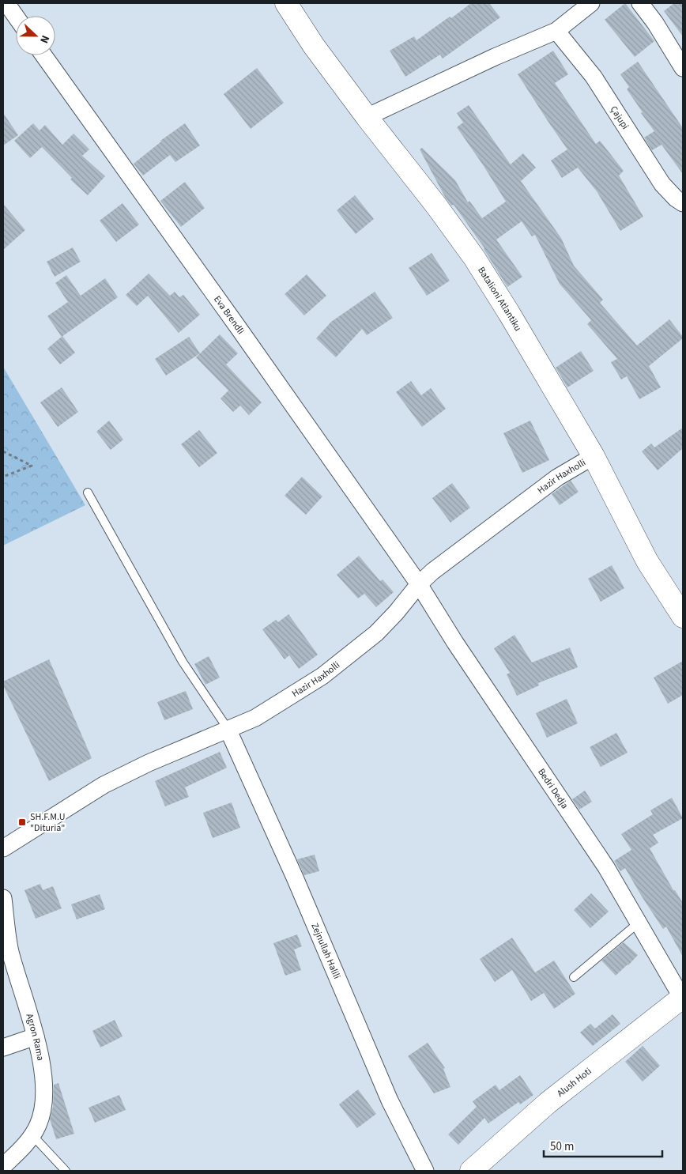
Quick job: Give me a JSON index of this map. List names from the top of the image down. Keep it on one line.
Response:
{"streets":{"street":["Çajupi","Batalioni Atlantiku","Eva Brendli","Hazir Haxholli","Bedri Dedja","Zejnullah Halili","Agron Rama","Alush Hoti"]},"crossings":[["Batalioni Atlantiku","Hazir Haxholli"],["Eva Brendli","Hazir Haxholli"],["Eva Brendli","Bedri Dedja"],["Hazir Haxholli","Bedri Dedja"],["Hazir Haxholli","Zejnullah Halili"],["Bedri Dedja","Alush Hoti"]],"places":{"transit":["SH.F.M.U \"Dituria\""]},"scale_bar":"50 m","north":"right"}
